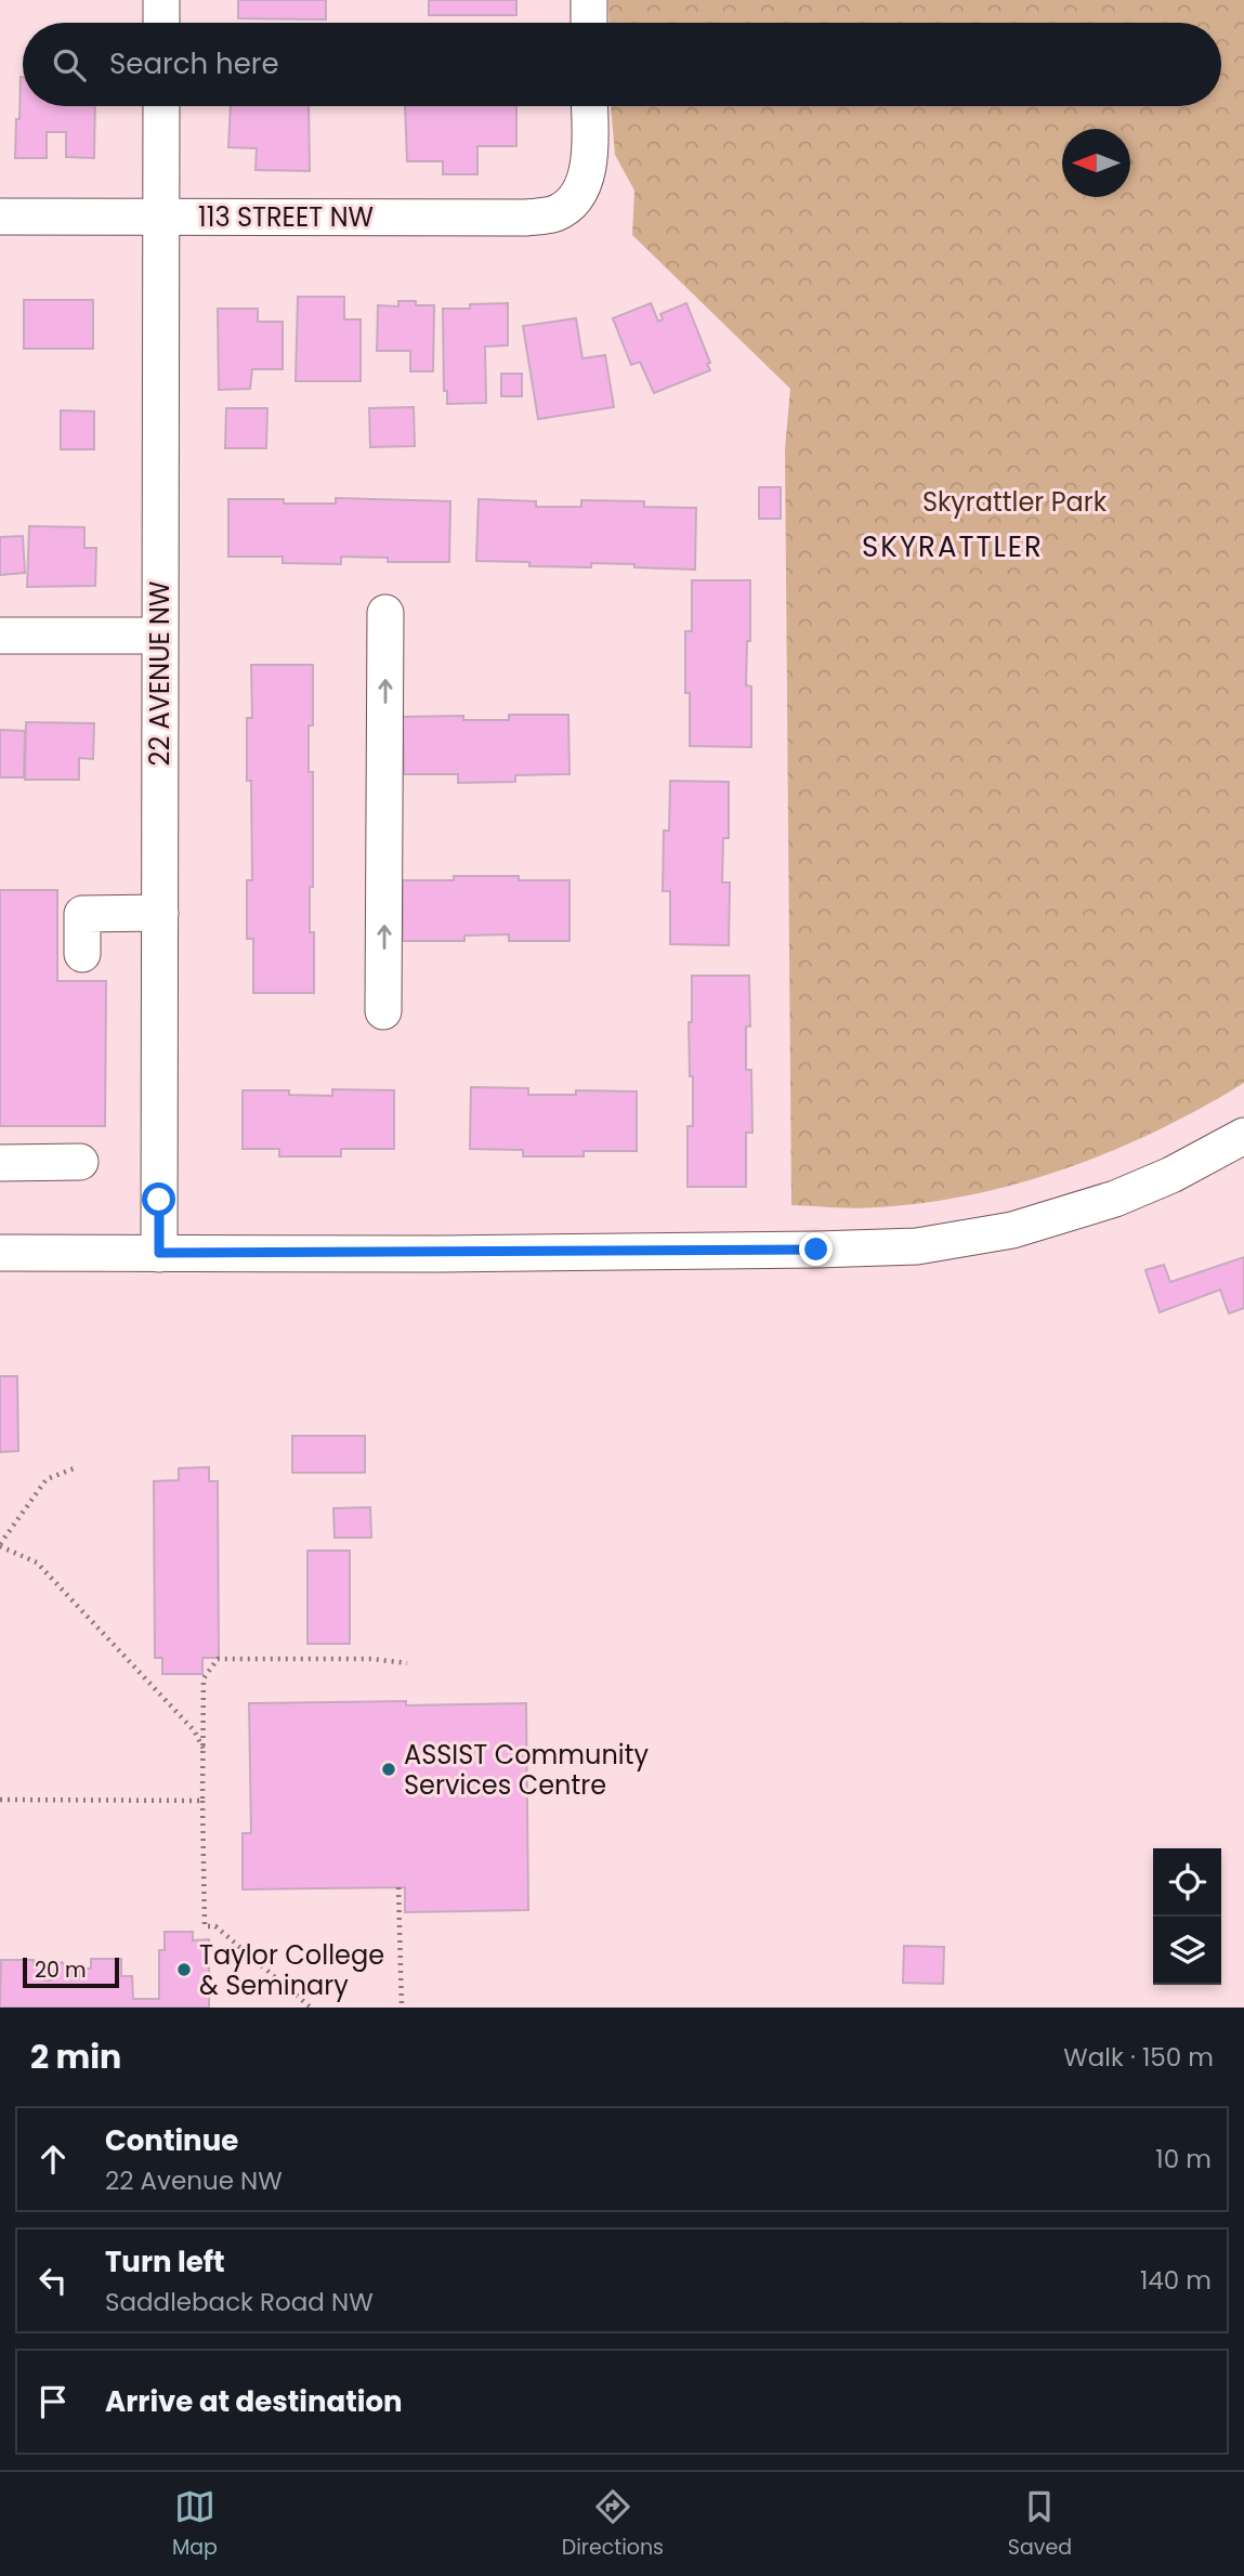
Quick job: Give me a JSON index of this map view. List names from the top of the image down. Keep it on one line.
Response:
{"streets":{"street":["113 STREET NW","22 AVENUE NW"]},"crossings":[["113 STREET NW","22 AVENUE NW"]],"districts":["SKYRATTLER"],"parks":["Skyrattler Park"],"places":["ASSIST Community Services Centre","Taylor College & Seminary"],"scale_bar":"20 m","north":"left","page":{"search":"Search here","scale":"20 m","heading":["2 min","Walk · 150 m"],"list":[["Continue","22 Avenue NW","10 m"],["Turn left","Saddleback Road NW","140 m"],"Arrive at destination"],"nav":["Map","Directions","Saved"]}}
